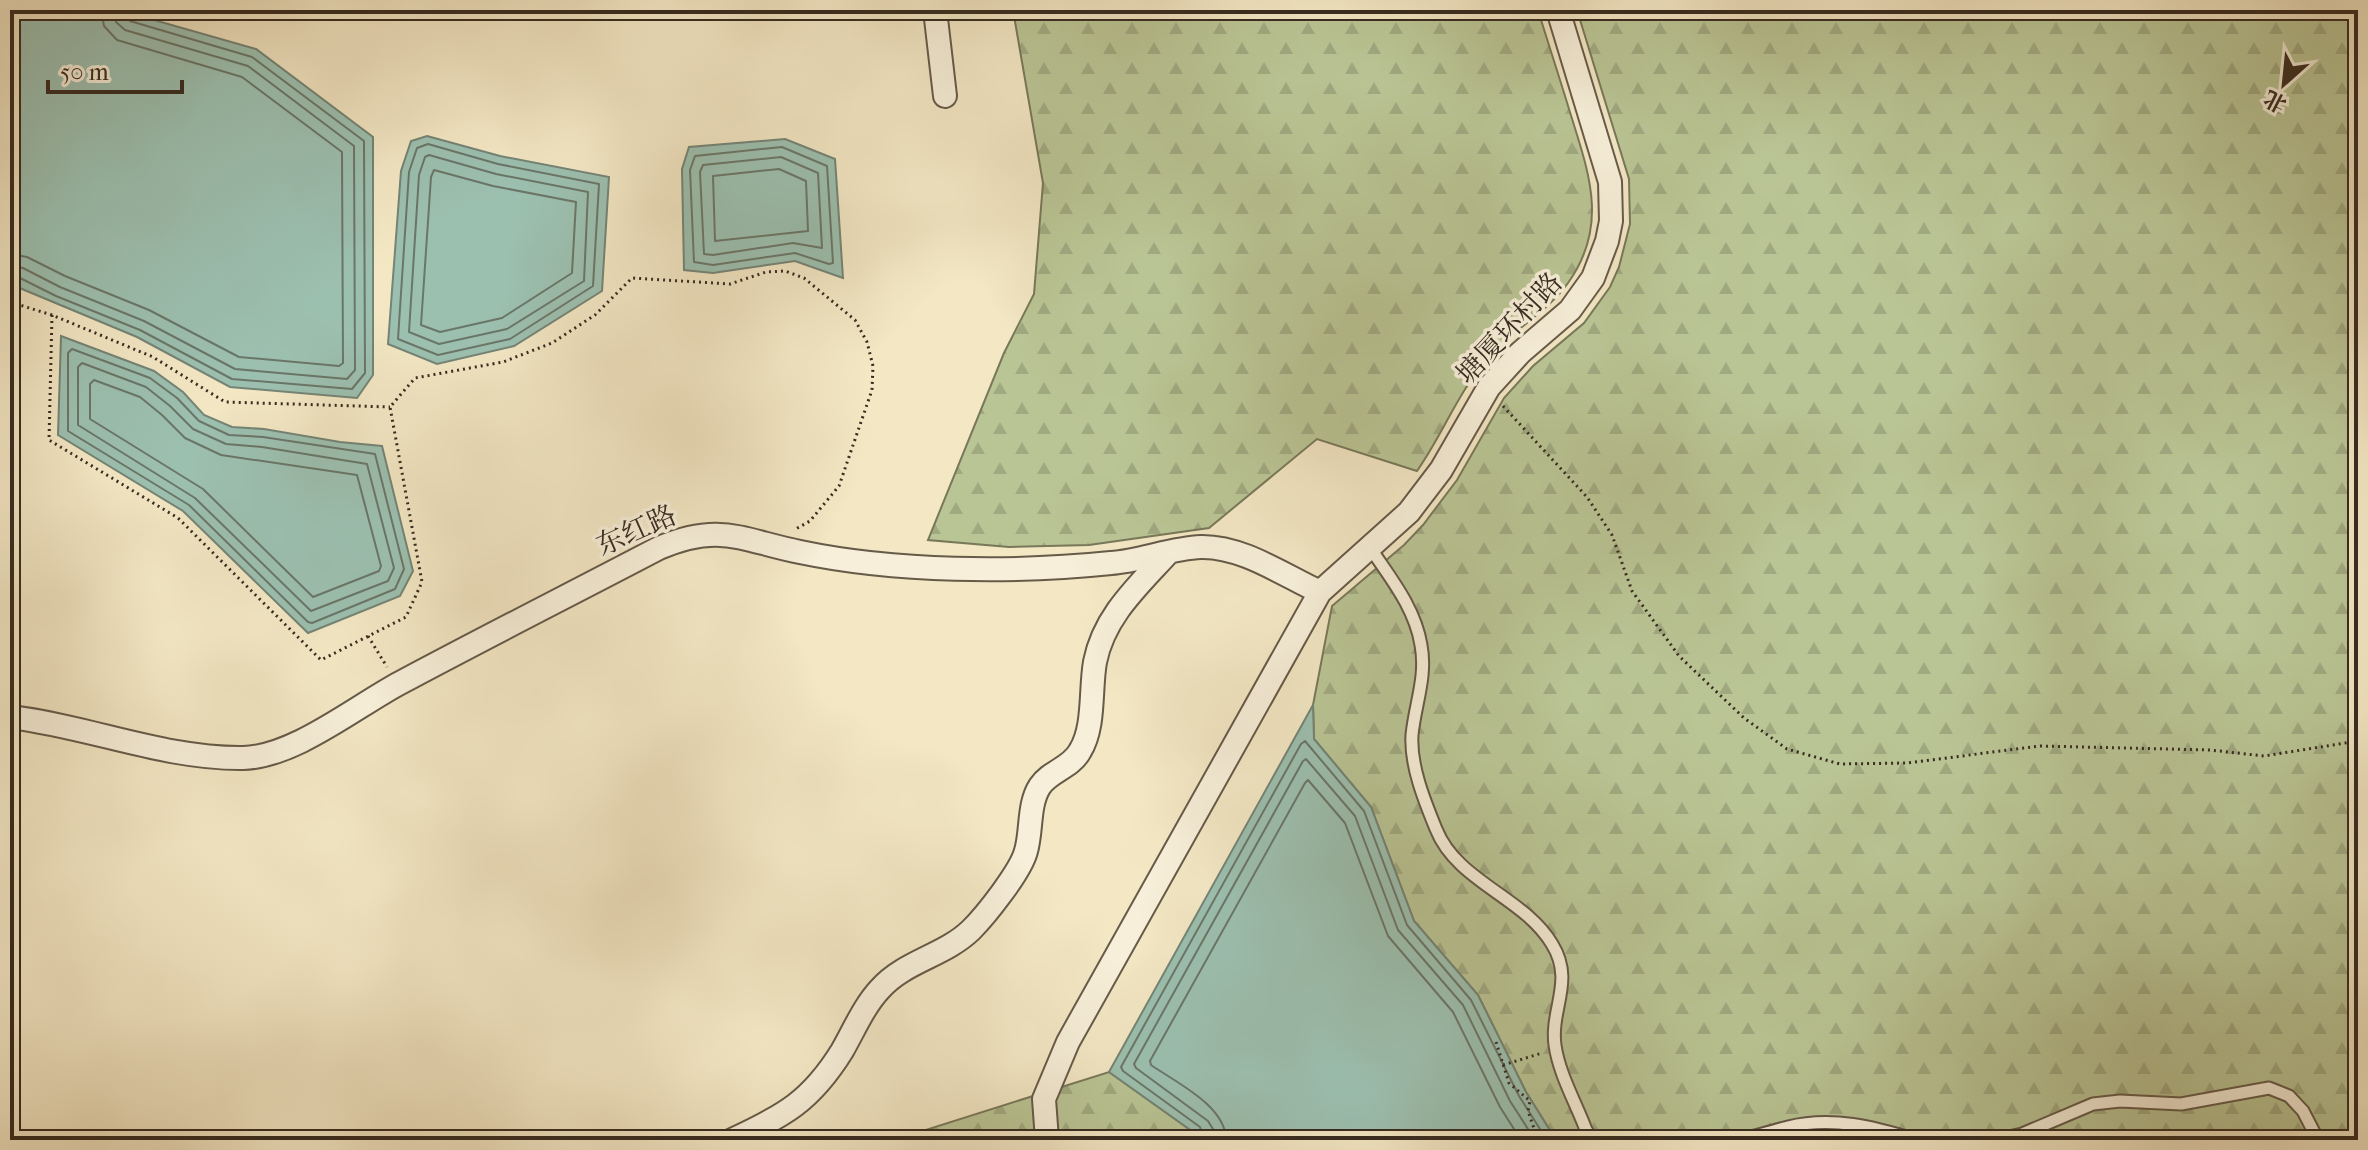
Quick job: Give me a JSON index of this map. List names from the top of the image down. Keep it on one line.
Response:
{"streets":{"street":["塘厦环村路","东红路"]},"crossings":[["塘厦环村路","东红路"]],"scale_bar":"50 m","north":"bottom left"}
